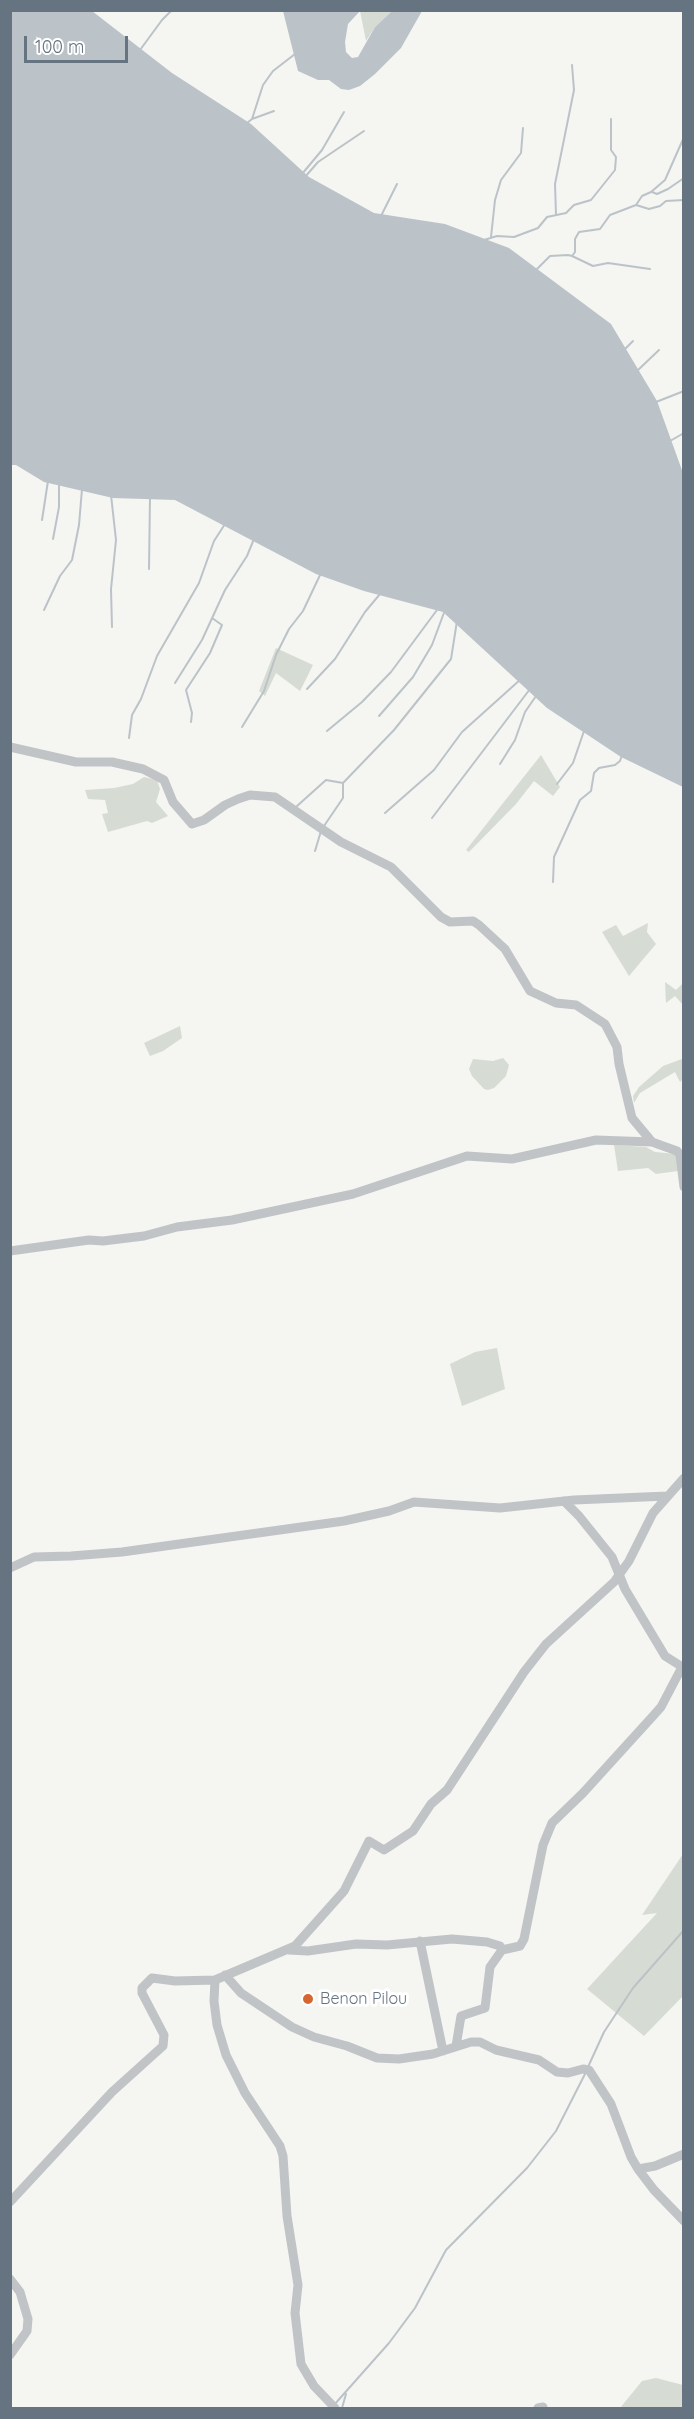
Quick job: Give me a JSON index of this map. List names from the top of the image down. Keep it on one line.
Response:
{"places":["Benon Pilou"],"scale_bar":"100 m"}
